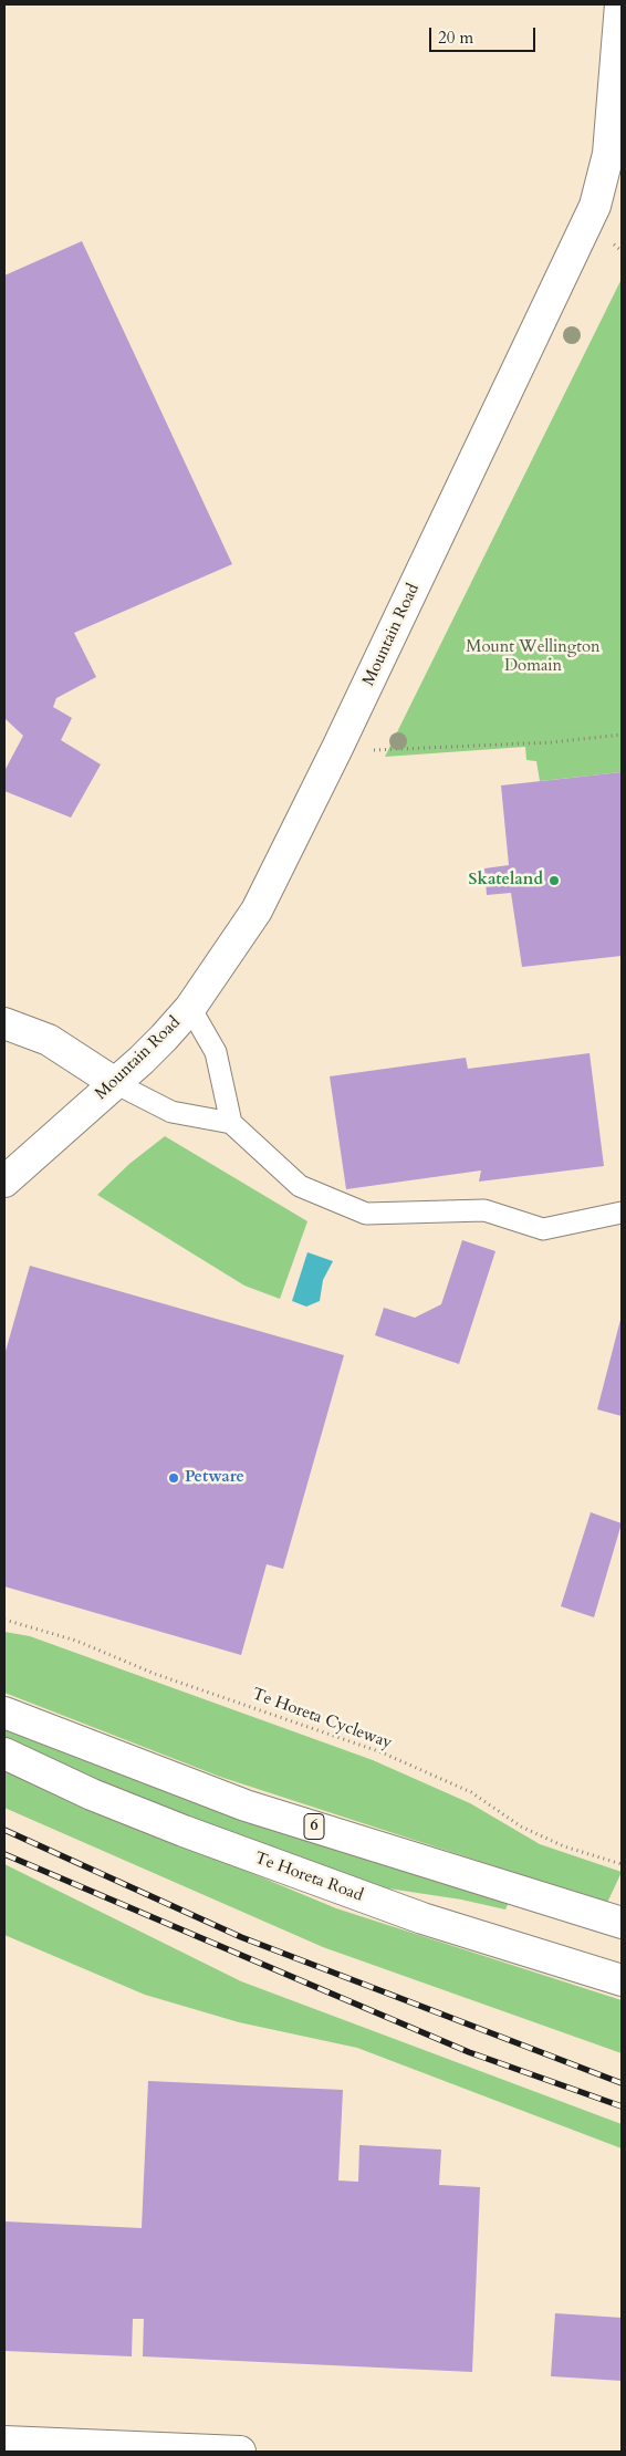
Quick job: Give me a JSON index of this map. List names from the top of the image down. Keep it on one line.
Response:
{"streets":{"main road":["Mountain Road","6","Te Horeta Road"],"path":["Te Horeta Cycleway"]},"parks":["Mount Wellington Domain"],"places":["Skateland","Petware"],"scale_bar":"20 m"}
